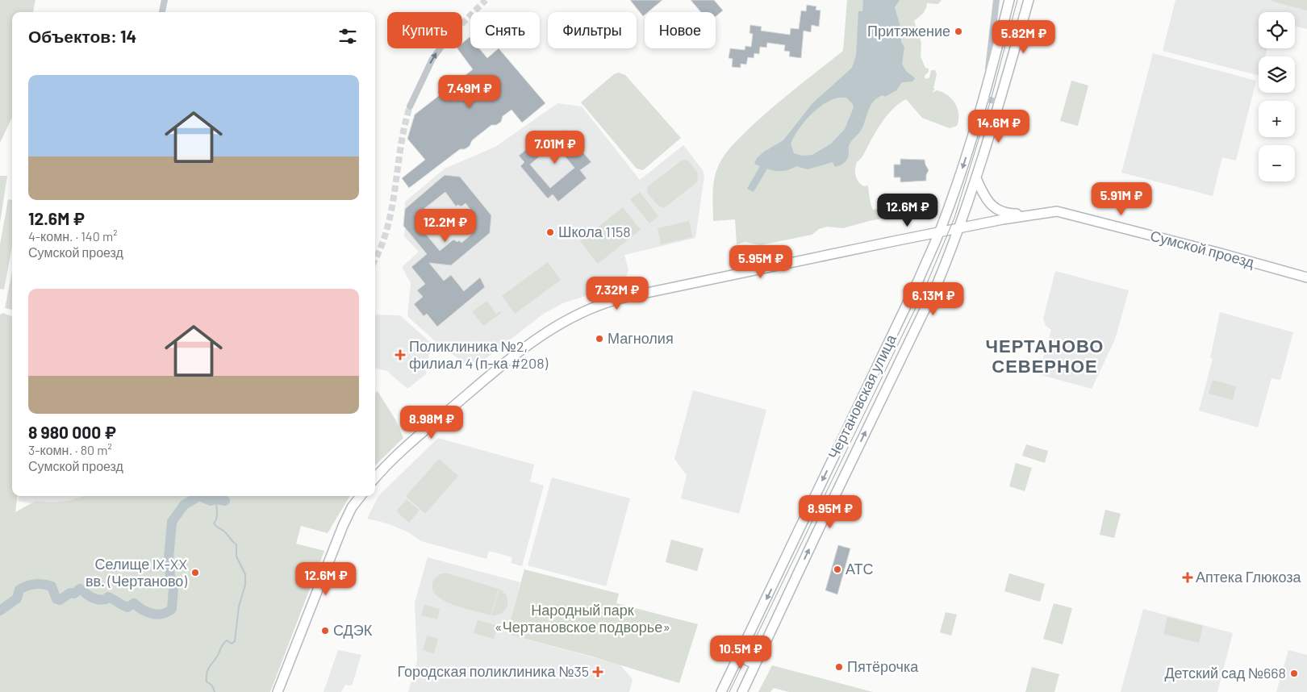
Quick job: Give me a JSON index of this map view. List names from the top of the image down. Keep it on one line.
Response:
{"streets":{"main road":["Сумской проезд","Чертановская улица"]},"crossings":[["Сумской проезд","Чертановская улица"]],"districts":["ЧЕРТАНОВО СЕВЕРНОЕ"],"parks":["Народный парк «Чертановское подворье»"],"places":{"other":["Притяжение","Школа 1158","Магнолия","АТС","Селище IX-XX вв. (Чертаново)","СДЭК","Пятёрочка","Детский сад №668"],"health":["Поликлиника №2, филиал 4 (п-ка #208)","Аптека Глюкоза","Городская поликлиника №35"]},"page":{"map_buttons":["+","−"],"chip":["Купить","Снять","Фильтры","Новое"],"heading":"Объектов: 14","price":["5.82M ₽","7.49M ₽","14.6M ₽","7.01M ₽","5.91M ₽","12.6M ₽","12.2M ₽","5.95M ₽","7.32M ₽","6.13M ₽","8.98M ₽","8.95M ₽","12.6M ₽","10.5M ₽"],"list":[{"name":"12.6M ₽","note":"4-комн. · 140 m² · Сумской проезд"},{"name":"8 980 000 ₽","note":"3-комн. · 80 m² · Сумской проезд"}]}}
